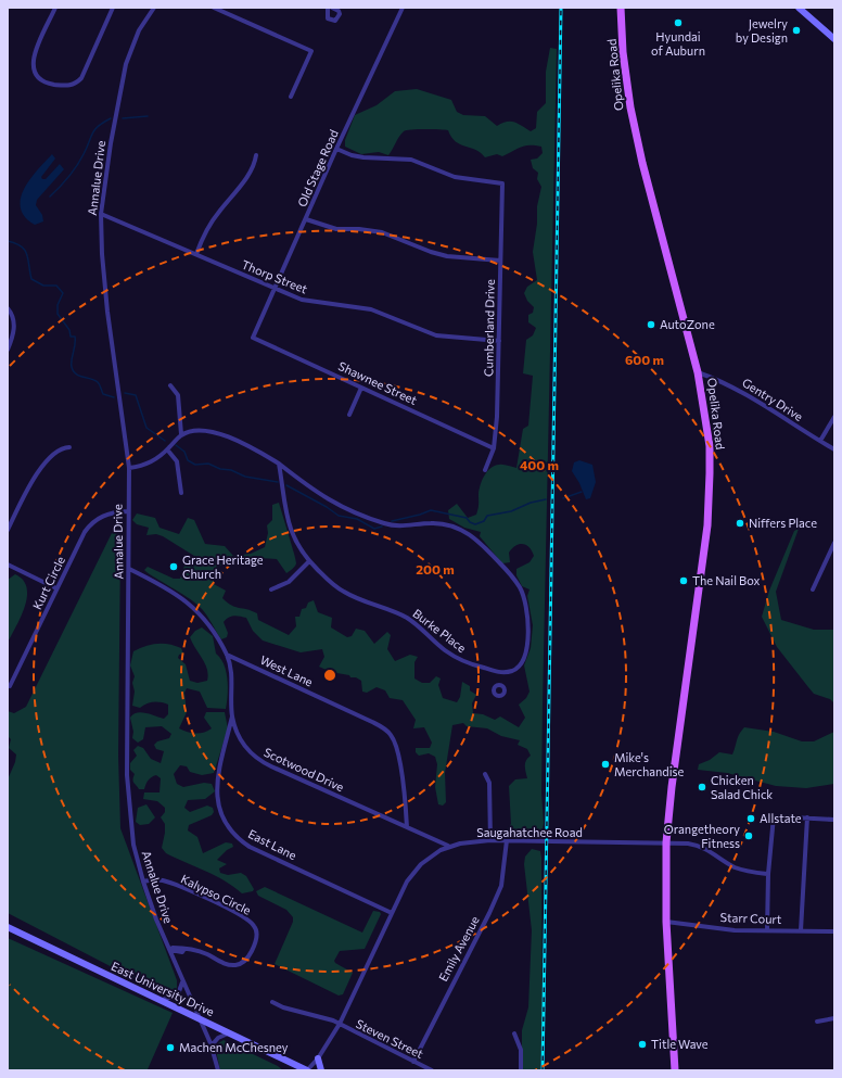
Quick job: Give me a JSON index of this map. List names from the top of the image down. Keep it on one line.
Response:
{"streets":{"main road":["Opelika Road","East University Drive"],"street":["Old Stage Road","Annalue Drive","Thorp Street","Cumberland Drive","Shawnee Street","Gentry Drive","Kurt Circle","Burke Place","West Lane","Scotwood Drive","Saugahatchee Road","East Lane","Kalypso Circle","Starr Court","Emily Avenue","Steven Street"]},"crossings":[["Opelika Road","Gentry Drive"],["Opelika Road","Saugahatchee Road"],["Opelika Road","Starr Court"],["Old Stage Road","Thorp Street"],["Old Stage Road","Cumberland Drive"],["Old Stage Road","Shawnee Street"],["Annalue Drive","Thorp Street"],["Annalue Drive","Kurt Circle"],["Annalue Drive","Scotwood Drive"],["Annalue Drive","Kalypso Circle"],["Annalue Drive","East University Drive"],["Thorp Street","Cumberland Drive"],["Cumberland Drive","Shawnee Street"],["West Lane","Scotwood Drive"],["Scotwood Drive","Saugahatchee Road"],["Scotwood Drive","East Lane"],["Saugahatchee Road","East Lane"],["Saugahatchee Road","Emily Avenue"],["Saugahatchee Road","East University Drive"],["Saugahatchee Road","Steven Street"],["Emily Avenue","Steven Street"]],"places":["Hyundai of Auburn","Jewelry by Design","AutoZone","Niffers Place","Grace Heritage Church","The Nail Box","Mike's Merchandise","Chicken Salad Chick","Allstate","Orangetheory Fitness","Title Wave","Machen McChesney"],"rings":["600 m","400 m","200 m"]}
